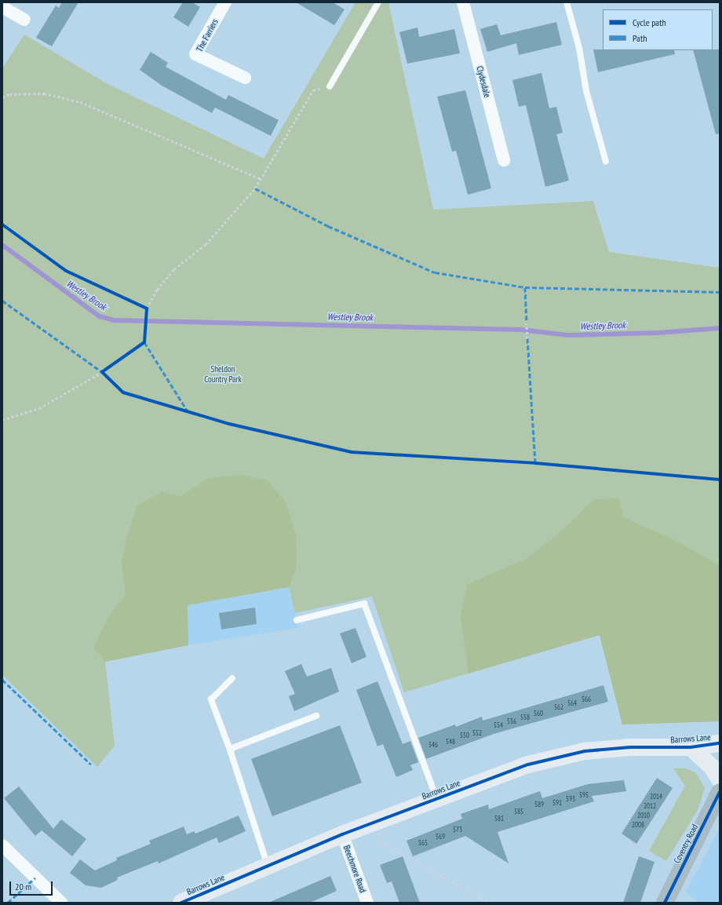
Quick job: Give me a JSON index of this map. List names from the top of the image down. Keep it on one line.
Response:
{"streets":{"highway":["Coventry Road"],"street":["The Farriers","Clydesdale","Barrows Lane","Beechmore Road"]},"crossings":[["Barrows Lane","Beechmore Road"]],"water":["Westley Brook"],"parks":["Sheldon Country Park"],"house_numbers":["566","564","562","560","558","556","554","552","550","548","546","595","2014","593","591","589","2012","585","2010","581","2008","573","569","565"],"legend":["Cycle path","Path"],"scale_bar":"20 m"}
